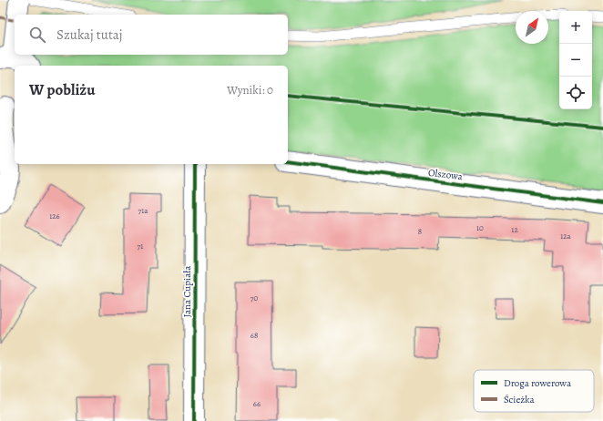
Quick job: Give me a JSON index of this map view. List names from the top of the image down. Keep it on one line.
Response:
{"streets":{"street":["Olszowa","Jana Cupiała"]},"house_numbers":["71a","126","10","12","8","12a","71","70","68","66"],"legend":["Droga rowerowa","Ścieżka"],"north":"top right","page":{"map_buttons":["+","−"],"search":"Szukaj tutaj","heading":["W pobliżu","Wyniki: 0"]}}
